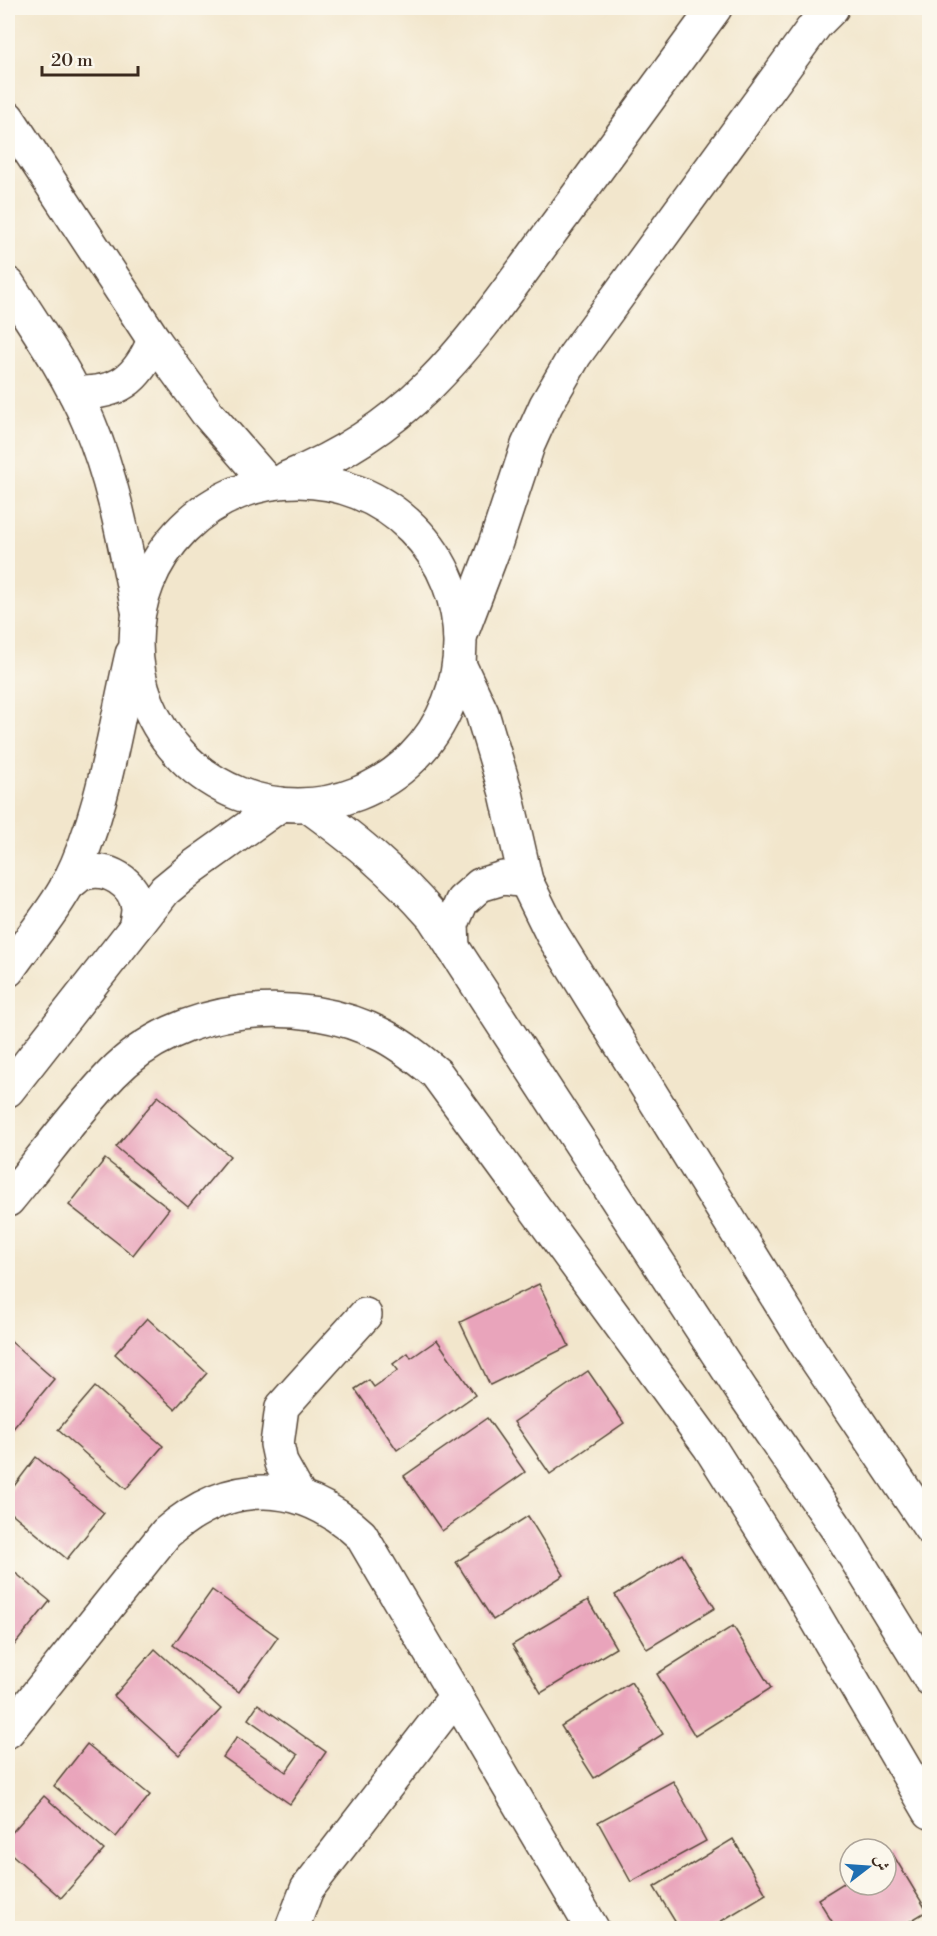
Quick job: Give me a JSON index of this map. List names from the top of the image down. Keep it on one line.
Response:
{"scale_bar":"20 m","north":"right"}
